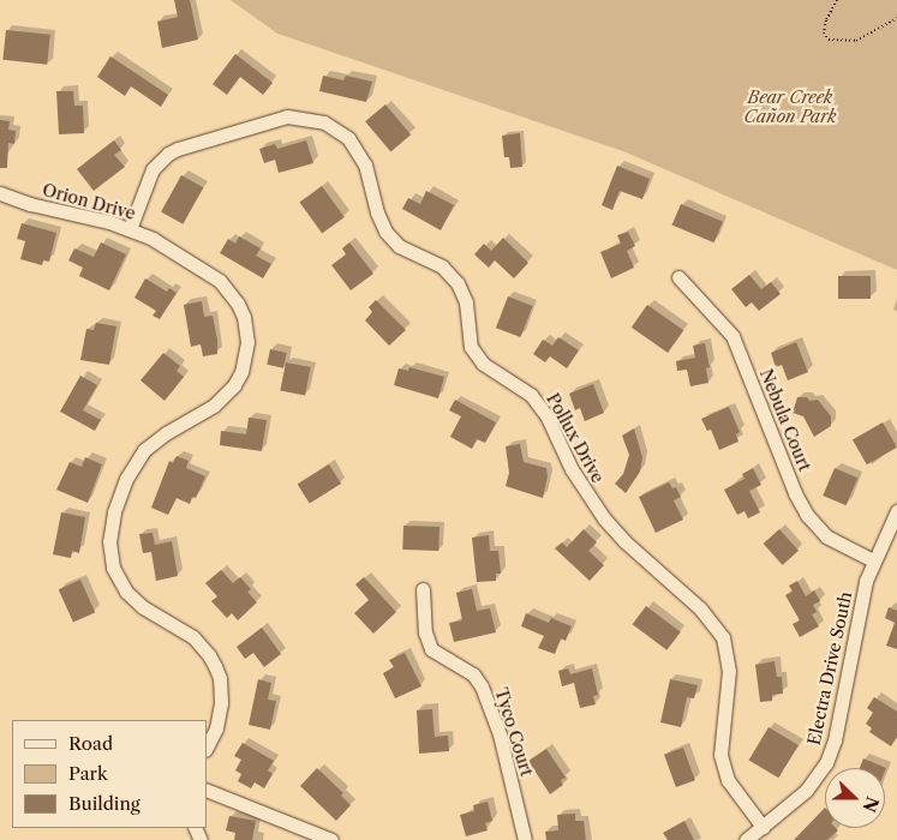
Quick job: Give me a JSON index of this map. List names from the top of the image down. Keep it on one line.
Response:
{"streets":{"street":["Orion Drive","Nebula Court","Pollux Drive","Electra Drive South","Tyco Court"]},"crossings":[["Orion Drive","Pollux Drive"],["Nebula Court","Electra Drive South"],["Pollux Drive","Electra Drive South"]],"parks":["Bear Creek Cañon Park"],"legend":["Road","Park","Building"],"north":"right"}
